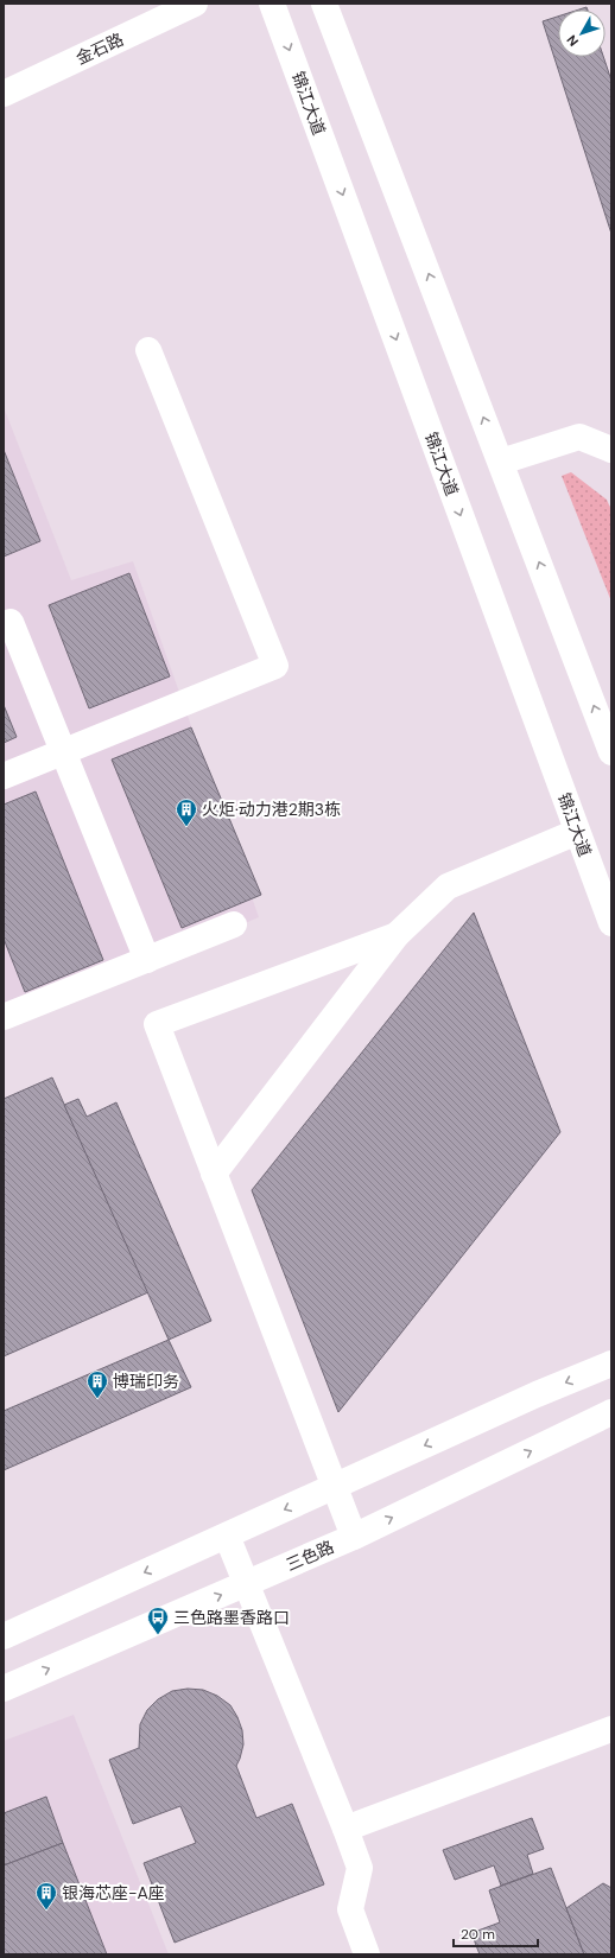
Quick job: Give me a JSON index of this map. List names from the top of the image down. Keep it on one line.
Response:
{"streets":{"main road":["金石路","锦江大道","三色路"]},"places":{"building":["火炬·动力港2期3栋","博瑞印务","银海芯座-A座"],"bus stop":["三色路墨香路口"]},"scale_bar":"20 m","north":"bottom left"}
